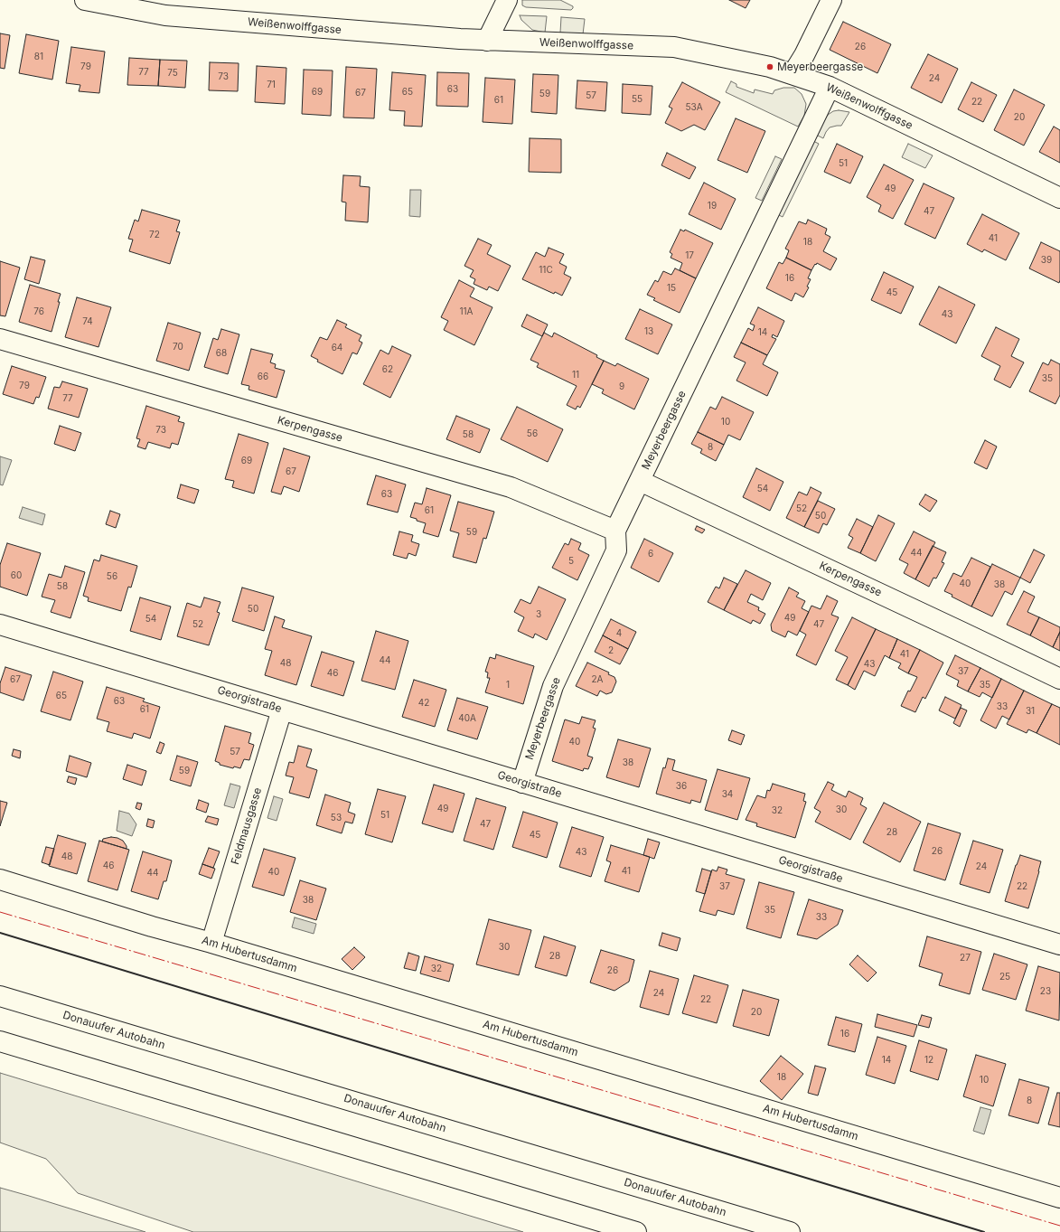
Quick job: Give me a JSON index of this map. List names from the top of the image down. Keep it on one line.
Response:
{"streets":{"main road":["Weißenwolffgasse","Kerpengasse","Meyerbeergasse","Georgistraße","Feldmausgasse","Am Hubertusdamm","Donauufer Autobahn"]},"crossings":[["Weißenwolffgasse","Meyerbeergasse"],["Kerpengasse","Meyerbeergasse"],["Meyerbeergasse","Georgistraße"],["Georgistraße","Feldmausgasse"],["Feldmausgasse","Am Hubertusdamm"]],"places":["Meyerbeergasse"],"house_numbers":["26","81","79","77","75","73","24","71","63","69","65","67","59","57","55","61","22","53A","20","51","49","19","47","72","41","18","17","39","11C","16","15","45","76","11A","43","74","13","14","70","64","68","62","11","66","35","79","9","77","10","73","56","58","8","69","67","54","63","52","61","50","59","44","6","5","60","56","40","38","58","50","3","49","54","52","47","4","2","41","44","48","43","37","46","67","2A","1","35","65","63","42","33","61","31","40A","40","57","38","59","36","34","49","30","32","51","53","47","28","45","26","43","48","46","24","41","40","44","37","22","38","35","33","30","28","27","32","26","25","23","24","22","20","16","14","12","18","10","8"]}
